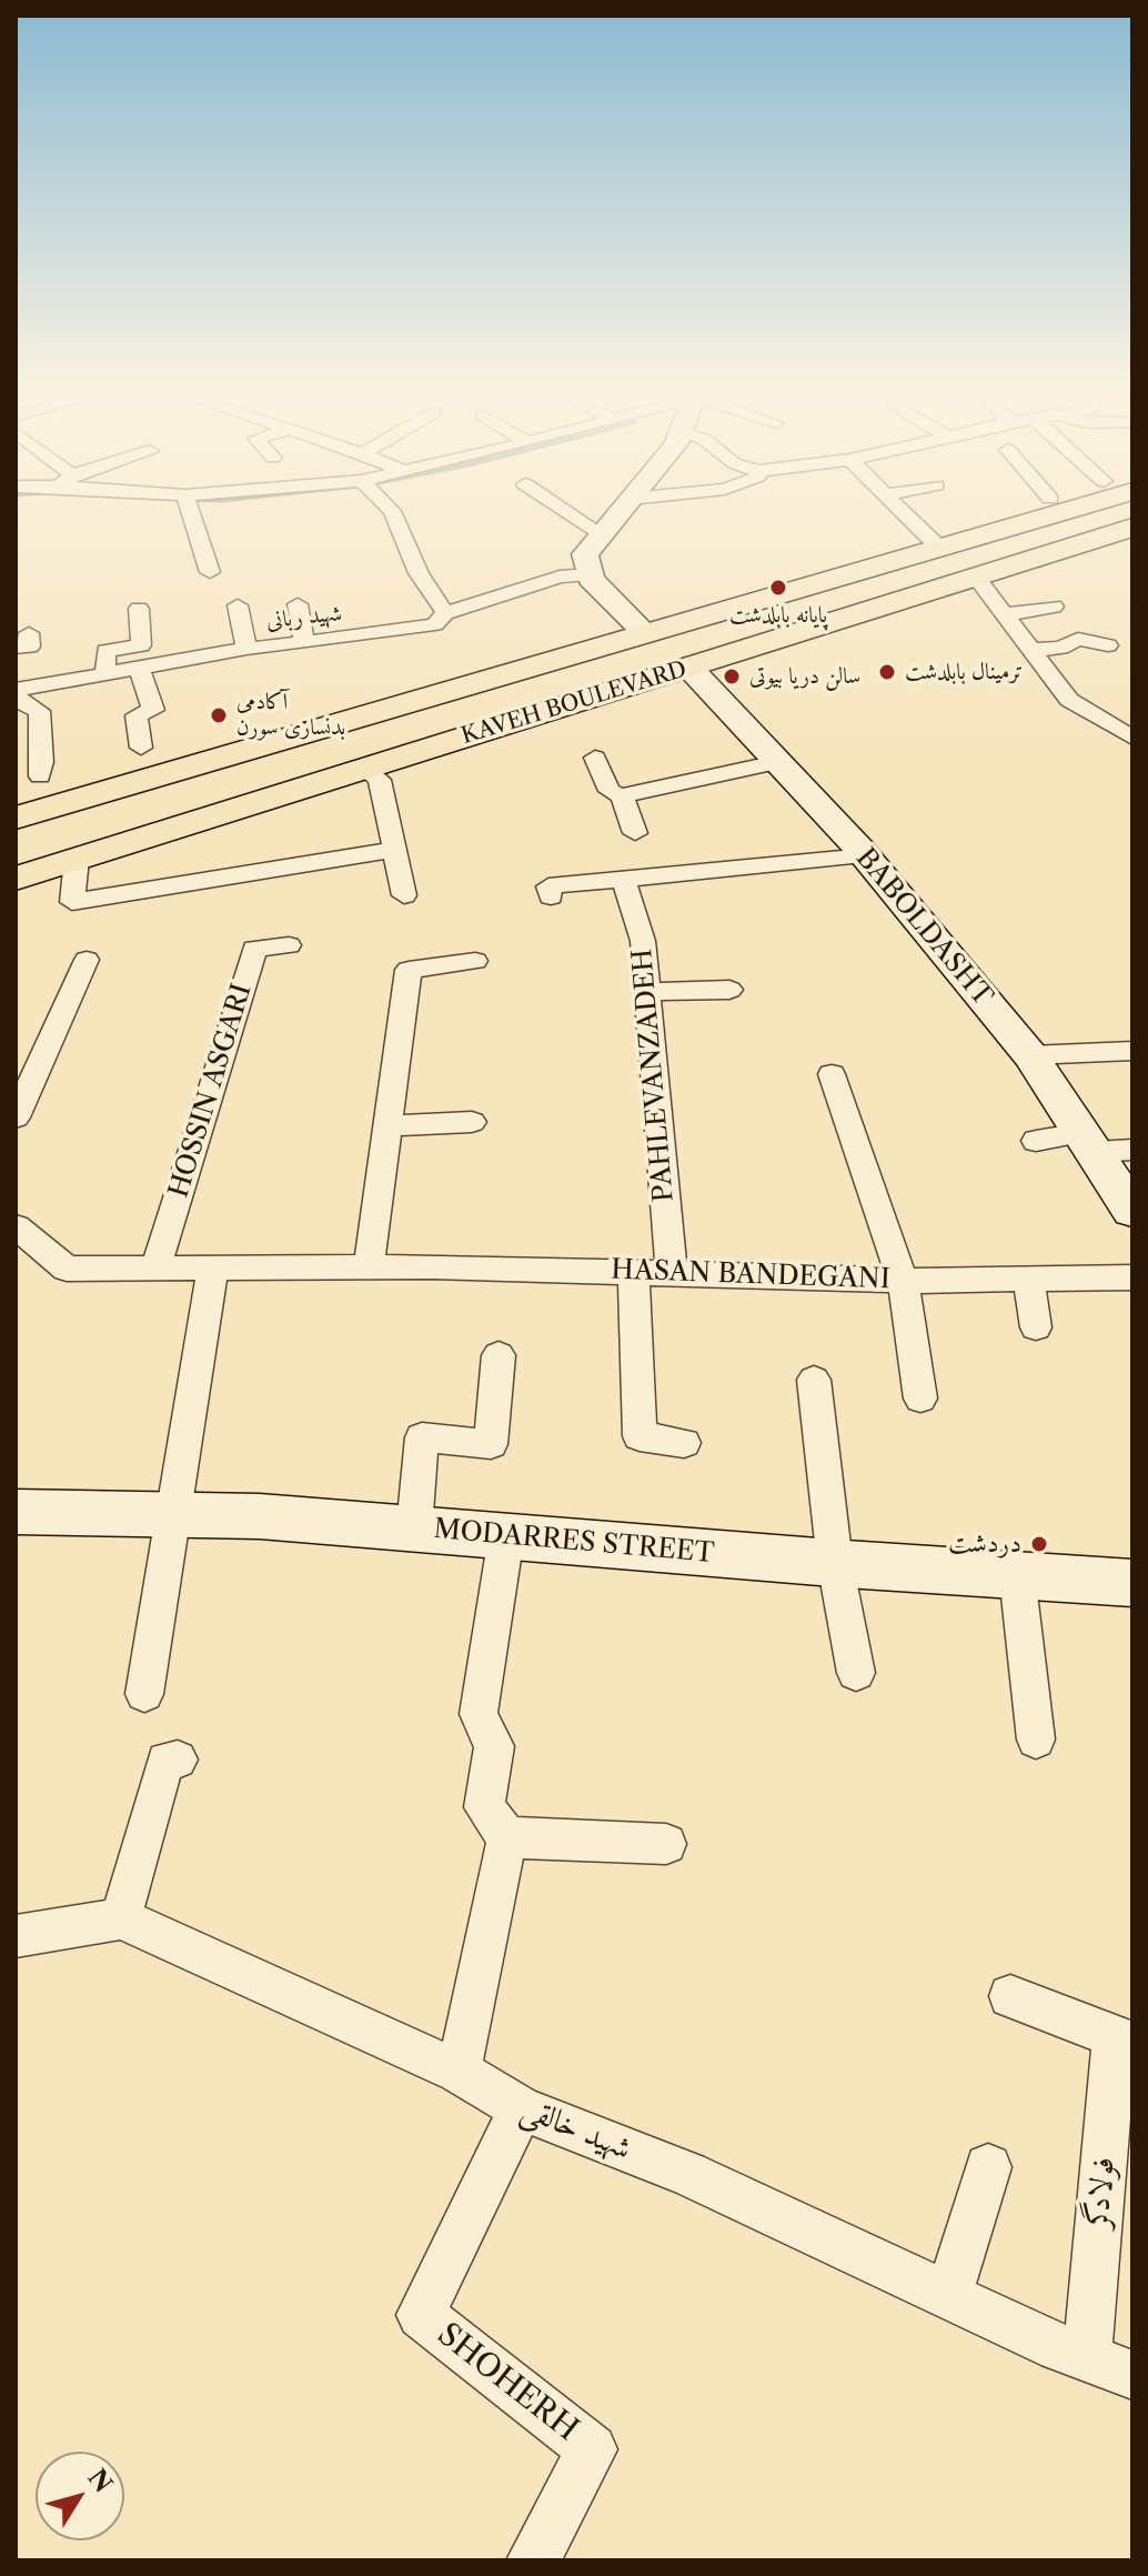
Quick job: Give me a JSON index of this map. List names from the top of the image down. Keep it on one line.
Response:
{"streets":{"main road":["KAVEH BOULEVARD"],"street":["شهید ربانی","BABOLDASHT","PAHLEVANZADEH","HOSSIN ASGARI","HASAN BANDEGANI","MODARRES STREET","شهید خالقی","فولادگر","SHOHERH"]},"crossings":[["KAVEH BOULEVARD","BABOLDASHT"],["PAHLEVANZADEH","HASAN BANDEGANI"],["HOSSIN ASGARI","HASAN BANDEGANI"],["شهید خالقی","فولادگر"],["شهید خالقی","SHOHERH"]],"places":["پایانه بابلدشت","ترمینال بابلدشت","سالن دریا بیوتی","آکادمی بدنسازی سورن","دردشت"],"north":"top right"}
